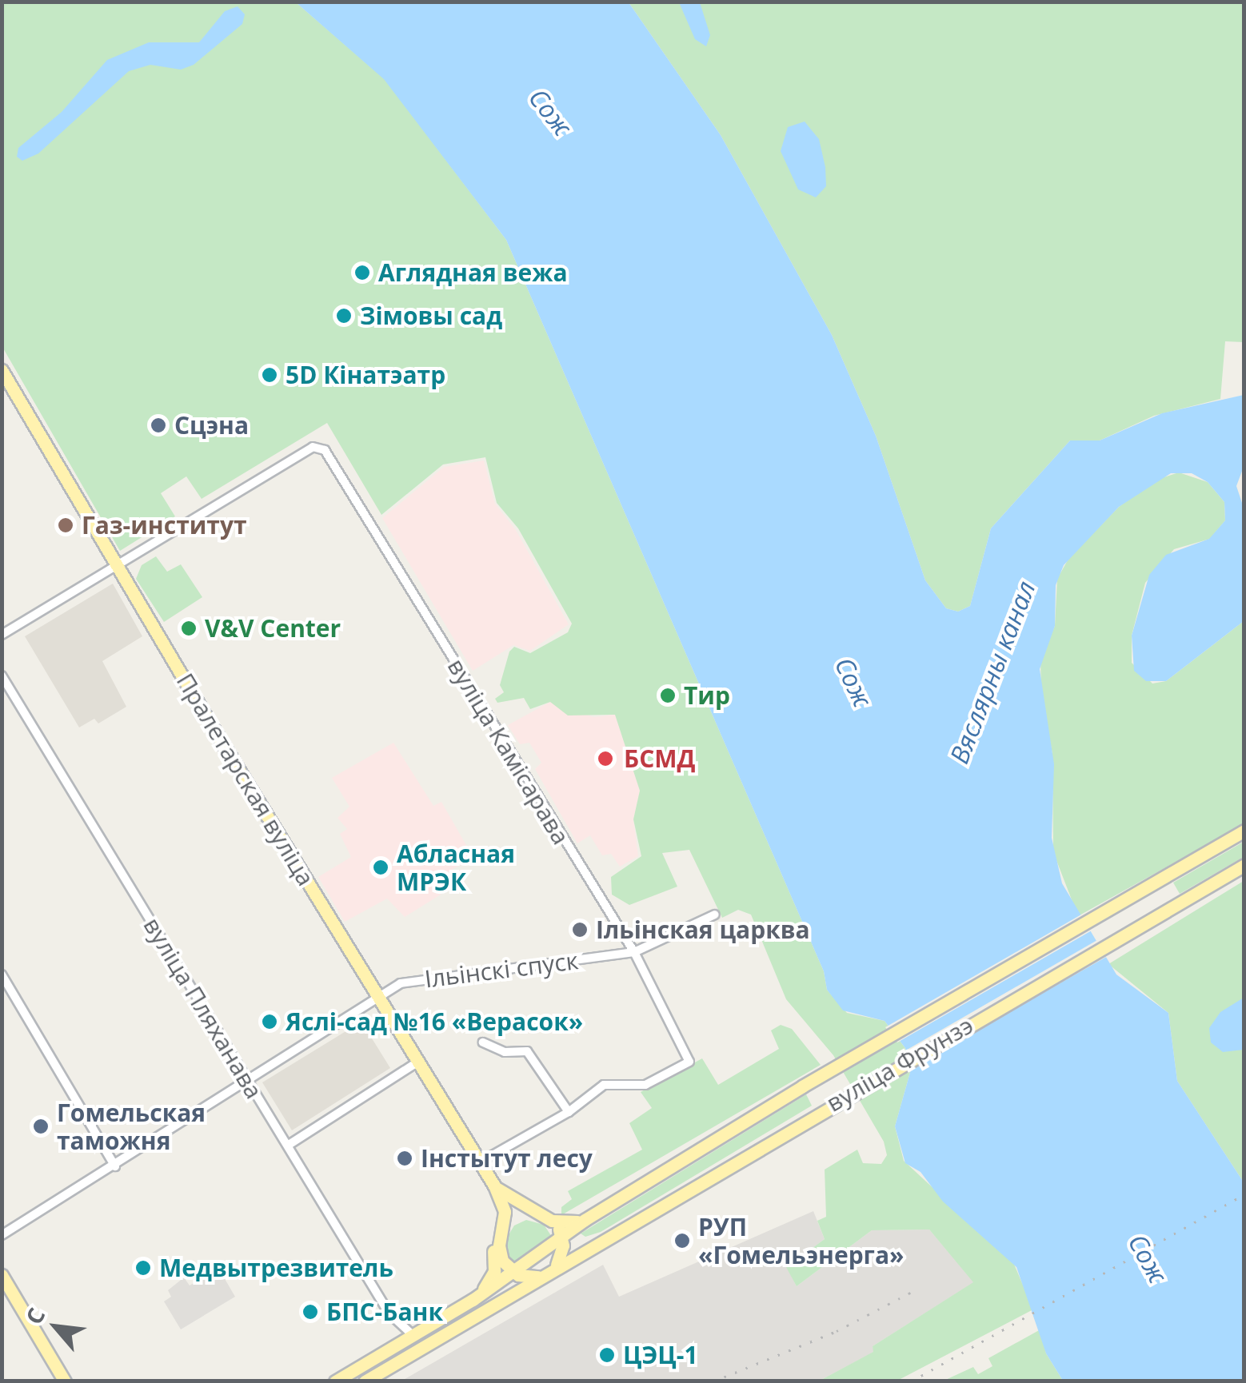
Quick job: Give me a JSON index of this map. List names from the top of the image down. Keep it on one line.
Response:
{"streets":{"main road":["Пралетарская вуліца","вуліца Фрунзэ"],"street":["вуліца Камісарава","Ільінскі спуск","вуліца Пляханава"]},"crossings":[["вуліца Камісарава","Пралетарская вуліца"],["вуліца Камісарава","Ільінскі спуск"],["Пралетарская вуліца","Ільінскі спуск"],["Пралетарская вуліца","вуліца Фрунзэ"],["Ільінскі спуск","вуліца Пляханава"],["вуліца Пляханава","вуліца Фрунзэ"]],"water":["Сож","Вяслярны канал"],"places":["Аглядная вежа","Зімовы сад","5D Кінатэатр","Сцэна","Газ-институт","V&V Center","Тир","БСМД","Абласная МРЭК","Ільінская царква","Яслі-сад №16 «Верасок»","Гомельская таможня","Інстытут лесу","РУП «Гомельэнерга»","Медвытрезвитель","БПС-Банк","ЦЭЦ-1"],"north":"top left"}
